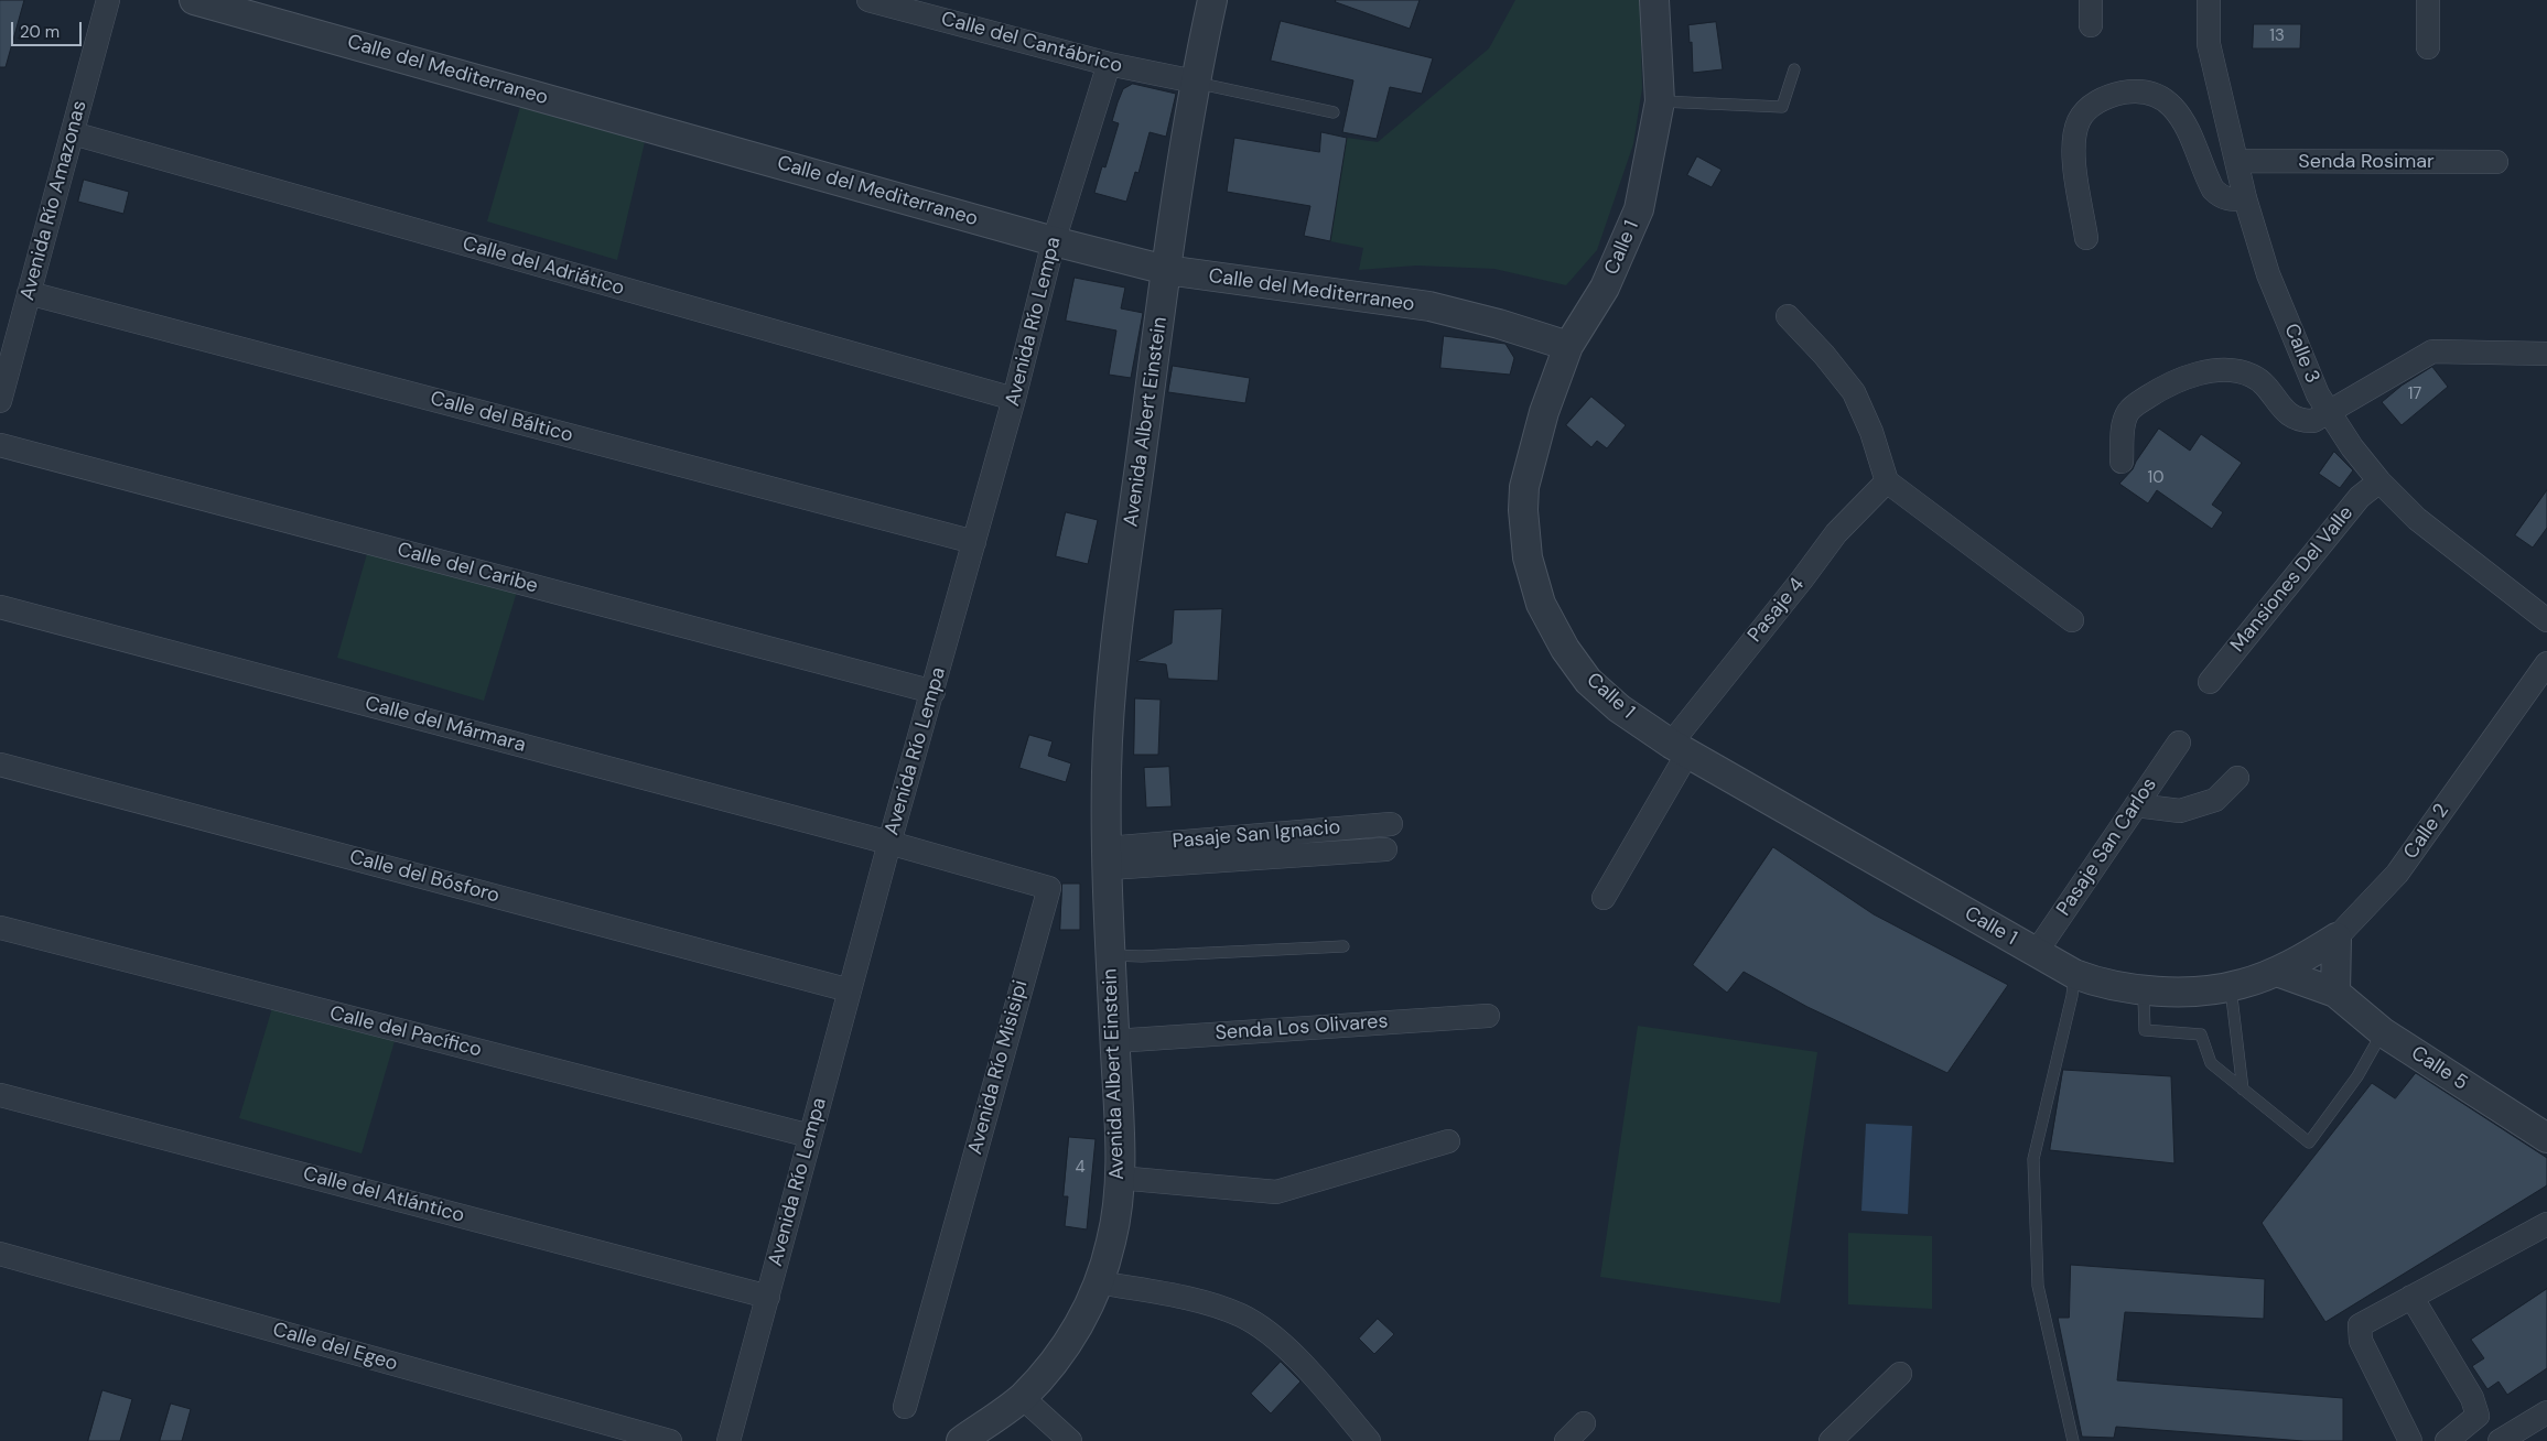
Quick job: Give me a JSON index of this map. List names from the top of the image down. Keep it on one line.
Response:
{"streets":{"street":["Calle del Cantábrico","Calle del Mediterraneo","Senda Rosimar","Avenida Río Amazonas","Calle 1","Calle del Adriático","Avenida Río Lempa","Calle 3","Calle del Báltico","Avenida Albert Einstein","Calle del Caribe","Mansiones Del Valle","Pasaje 4","Calle del Mármara","Calle 2","Pasaje San Ignacio","Pasaje San Carlos","Calle del Bósforo","Senda Los Olivares","Calle del Pacífico","Avenida Río Misisipi","Calle 5","Calle del Atlántico","Calle del Egeo"]},"crossings":[["Calle del Cantábrico","Avenida Río Lempa"],["Calle del Cantábrico","Avenida Albert Einstein"],["Calle del Mediterraneo","Calle 1"],["Calle del Mediterraneo","Avenida Río Lempa"],["Calle del Mediterraneo","Avenida Albert Einstein"],["Senda Rosimar","Calle 3"],["Avenida Río Amazonas","Calle del Adriático"],["Avenida Río Amazonas","Calle del Báltico"],["Calle 1","Pasaje 4"],["Calle 1","Calle 2"],["Calle 1","Pasaje San Carlos"],["Calle 1","Calle 5"],["Calle del Adriático","Avenida Río Lempa"],["Avenida Río Lempa","Calle del Báltico"],["Avenida Río Lempa","Calle del Caribe"],["Avenida Río Lempa","Calle del Mármara"],["Avenida Río Lempa","Calle del Bósforo"],["Avenida Río Lempa","Calle del Pacífico"],["Avenida Río Lempa","Avenida Río Misisipi"],["Avenida Río Lempa","Calle del Atlántico"],["Calle 3","Mansiones Del Valle"],["Avenida Albert Einstein","Pasaje San Ignacio"],["Avenida Albert Einstein","Senda Los Olivares"],["Calle del Mármara","Avenida Río Misisipi"],["Calle 2","Calle 5"]],"house_numbers":["13","17","10","4"],"scale_bar":"20 m"}
